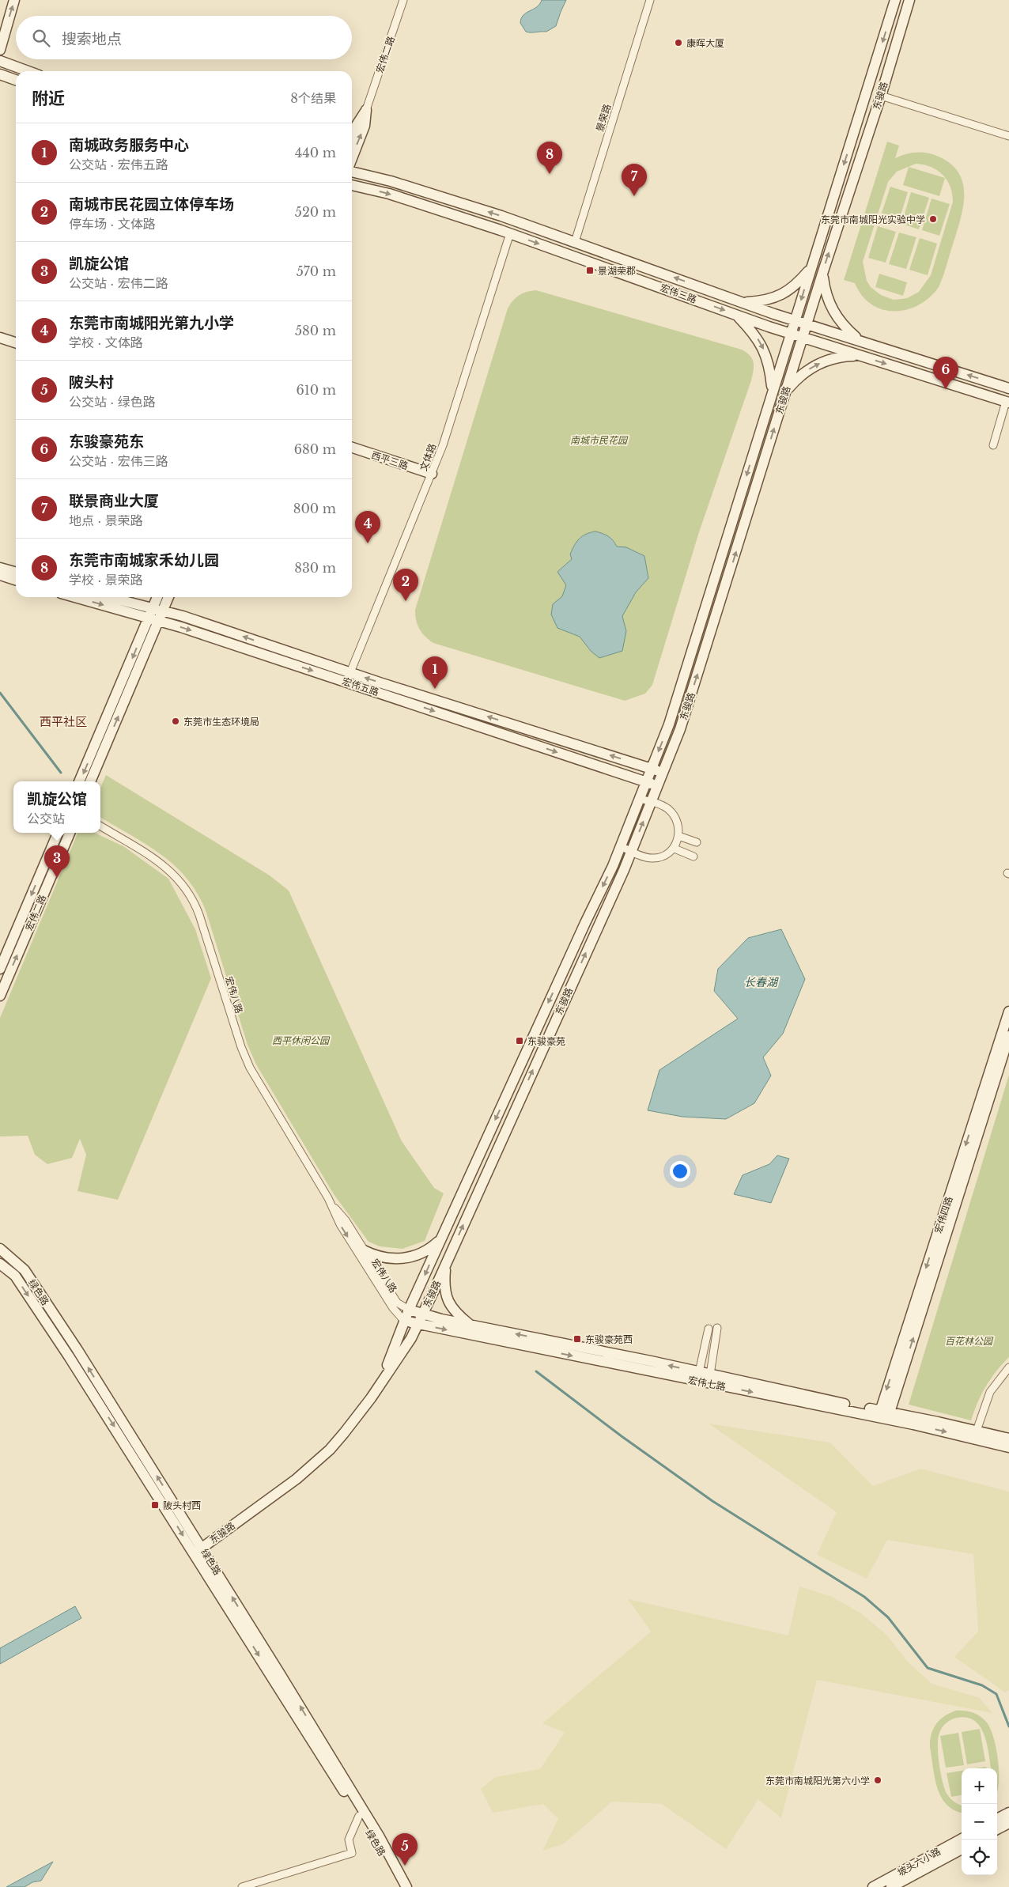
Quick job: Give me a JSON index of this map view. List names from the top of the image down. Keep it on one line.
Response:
{"streets":{"street":["宏伟二路","东骏路","景荣路","宏伟三路","文体路","西平三路","宏伟五路","宏伟八路","宏伟四路","绿色路","宏伟七路","坡头六小路"]},"crossings":[["东骏路","宏伟三路"],["东骏路","宏伟五路"],["东骏路","宏伟八路"],["东骏路","绿色路"],["东骏路","宏伟七路"],["景荣路","宏伟三路"],["宏伟三路","文体路"],["文体路","西平三路"],["文体路","宏伟五路"],["宏伟八路","宏伟七路"],["宏伟四路","宏伟七路"]],"districts":["西平社区"],"water":["长春湖"],"parks":["南城市民花园","西平休闲公园","百花林公园"],"places":{"other":["康晖大厦","东莞市南城阳光实验中学","东莞市生态环境局","东莞市南城阳光第六小学"],"transit":["景湖荣郡","东骏豪苑","东骏豪苑西","陂头村西"]},"page":{"search":"搜索地点","heading":["附近","8个结果"],"list":[{"mark":"1","name":"南城政务服务中心","note":"公交站 · 宏伟五路","value":"440 m"},{"mark":"2","name":"南城市民花园立体停车场","note":"停车场 · 文体路","value":"520 m"},{"mark":"3","name":"凯旋公馆","note":"公交站 · 宏伟二路","value":"570 m"},{"mark":"4","name":"东莞市南城阳光第九小学","note":"学校 · 文体路","value":"580 m"},{"mark":"5","name":"陂头村","note":"公交站 · 绿色路","value":"610 m"},{"mark":"6","name":"东骏豪苑东","note":"公交站 · 宏伟三路","value":"680 m"},{"mark":"7","name":"联景商业大厦","note":"地点 · 景荣路","value":"800 m"},{"mark":"8","name":"东莞市南城家禾幼儿园","note":"学校 · 景荣路","value":"830 m"}],"pins":["8","7","6","4","2","1","3","5"],"popup":["凯旋公馆","公交站"],"map_buttons":["+","−"]}}
